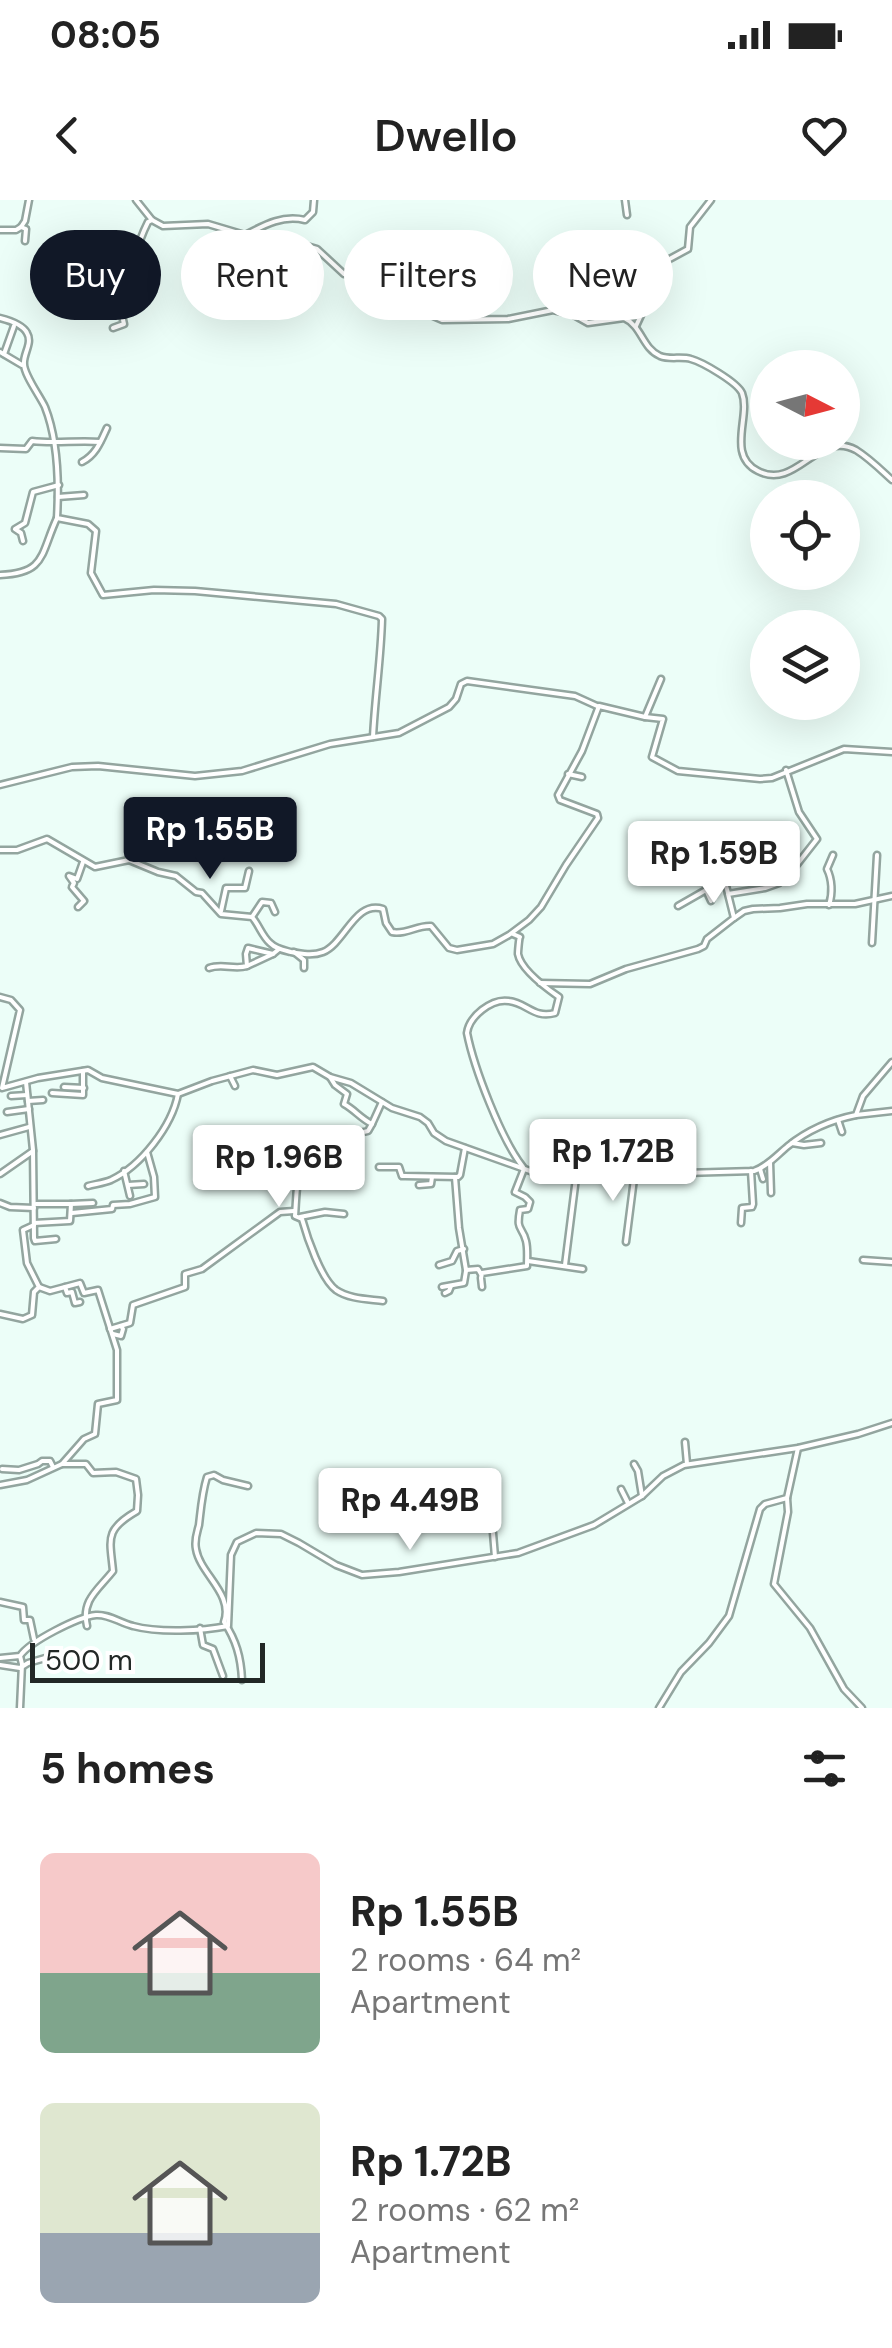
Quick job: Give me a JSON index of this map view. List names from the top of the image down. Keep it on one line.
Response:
{"scale_bar":"500 m","north":"right","page":{"status":"08:05","header":"Dwello","chip":["Buy","Rent","Filters","New"],"price":["Rp 1.55B","Rp 1.59B","Rp 1.72B","Rp 1.96B","Rp 4.49B"],"scale":"500 m","heading":"5 homes","list":[{"name":"Rp 1.55B","note":"2 rooms · 64 m² · Apartment"},{"name":"Rp 1.72B","note":"2 rooms · 62 m² · Apartment"}]}}
